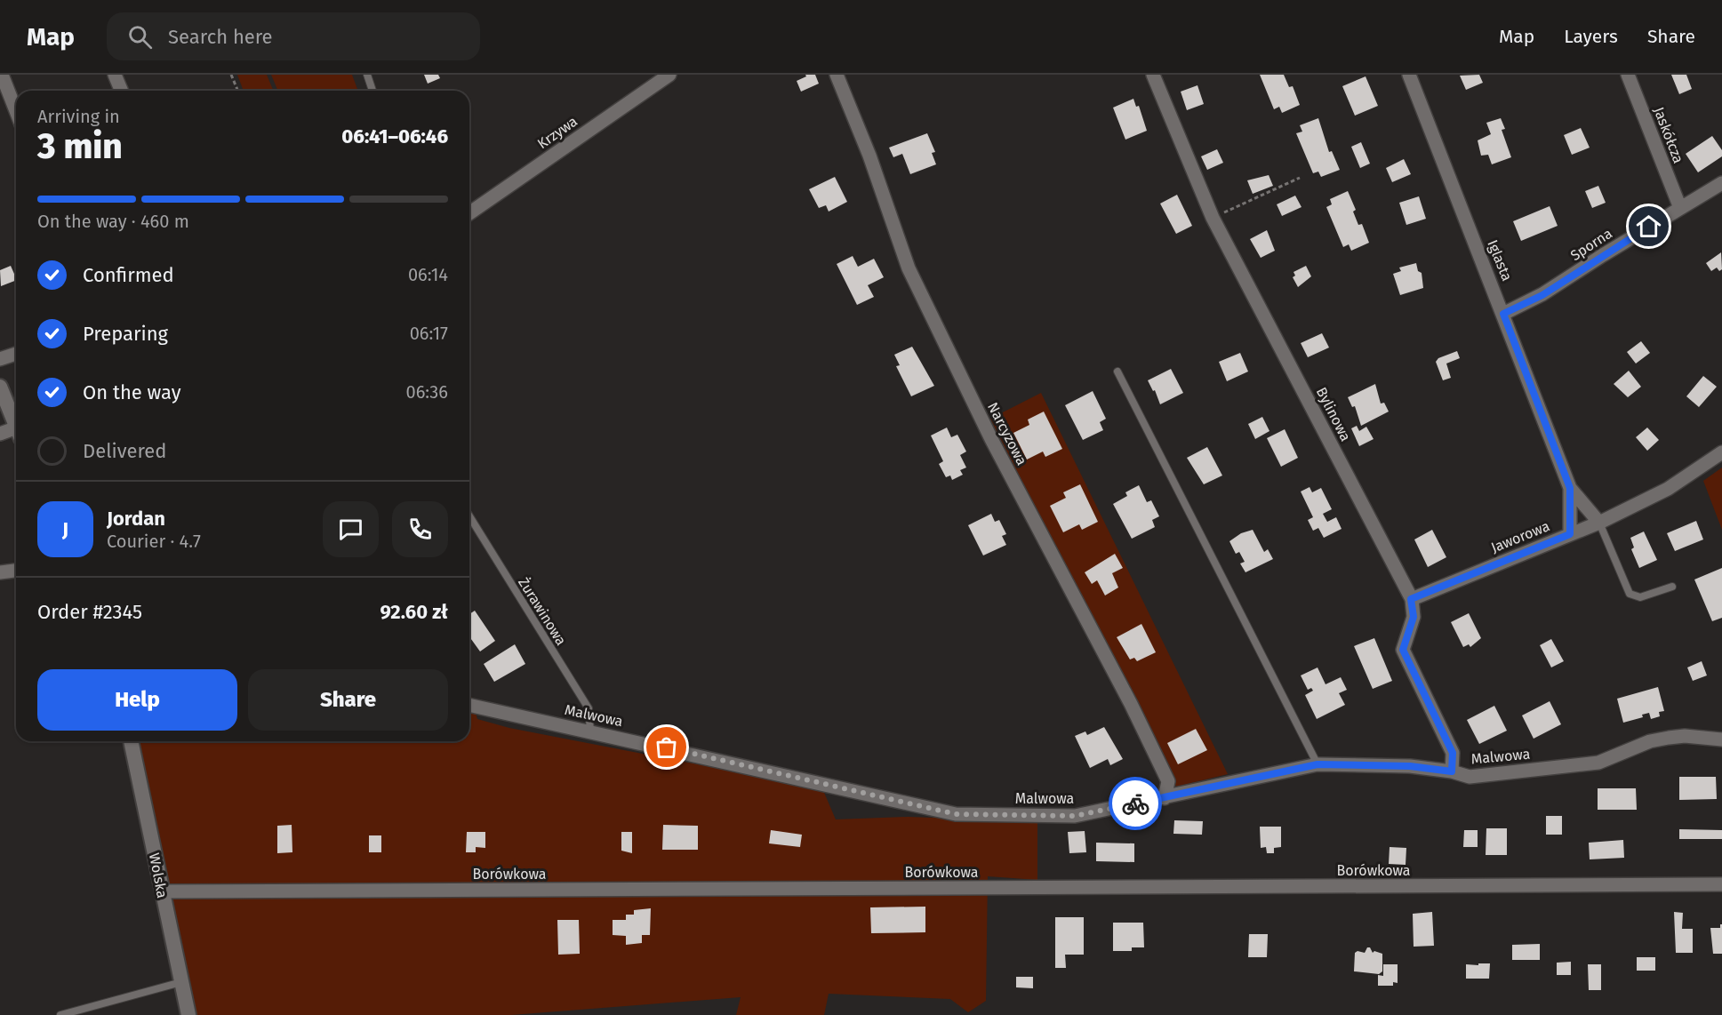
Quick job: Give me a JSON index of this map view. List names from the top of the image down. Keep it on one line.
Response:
{"streets":{"street":["Krzywa","Jaskółcza","Sporna","Iglasta","Bylinowa","Narcyzowa","Jaworowa","Malwowa","Borówkowa","Wolska"],"lane":["Żurawinowa"]},"crossings":[["Jaskółcza","Sporna"],["Sporna","Iglasta"],["Iglasta","Jaworowa"],["Bylinowa","Jaworowa"],["Bylinowa","Malwowa"],["Narcyzowa","Malwowa"],["Żurawinowa","Malwowa"],["Borówkowa","Wolska"]],"page":{"header":"Map","search":"Search here","nav":["Map","Layers","Share"],"heading":["3 min","Arriving in","06:41–06:46"],"panel":["Jordan","Courier · 4.7","Order #2345","92.60 zł"],"bar":"On the way · 460 m","list":[["Confirmed","06:14"],["Preparing","06:17"],["On the way","06:36"],"Delivered"],"round":"J","buttons":["Help","Share"]}}
